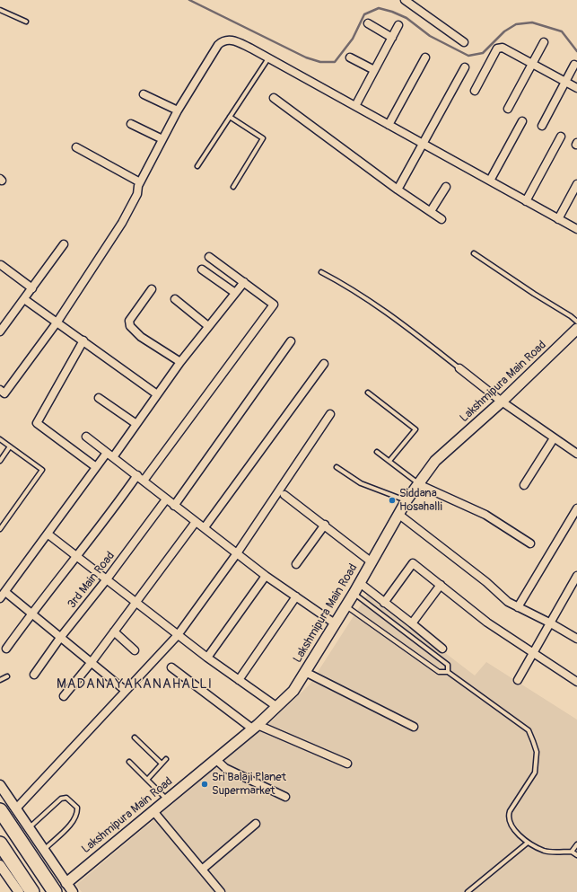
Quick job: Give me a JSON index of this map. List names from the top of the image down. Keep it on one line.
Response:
{"streets":{"main road":["Lakshmipura Main Road"],"street":["3rd Main Road"]},"districts":["MADANAYAKANAHALLI"],"places":["Siddana Hosahalli","Sri Balaji Planet Supermarket"]}
